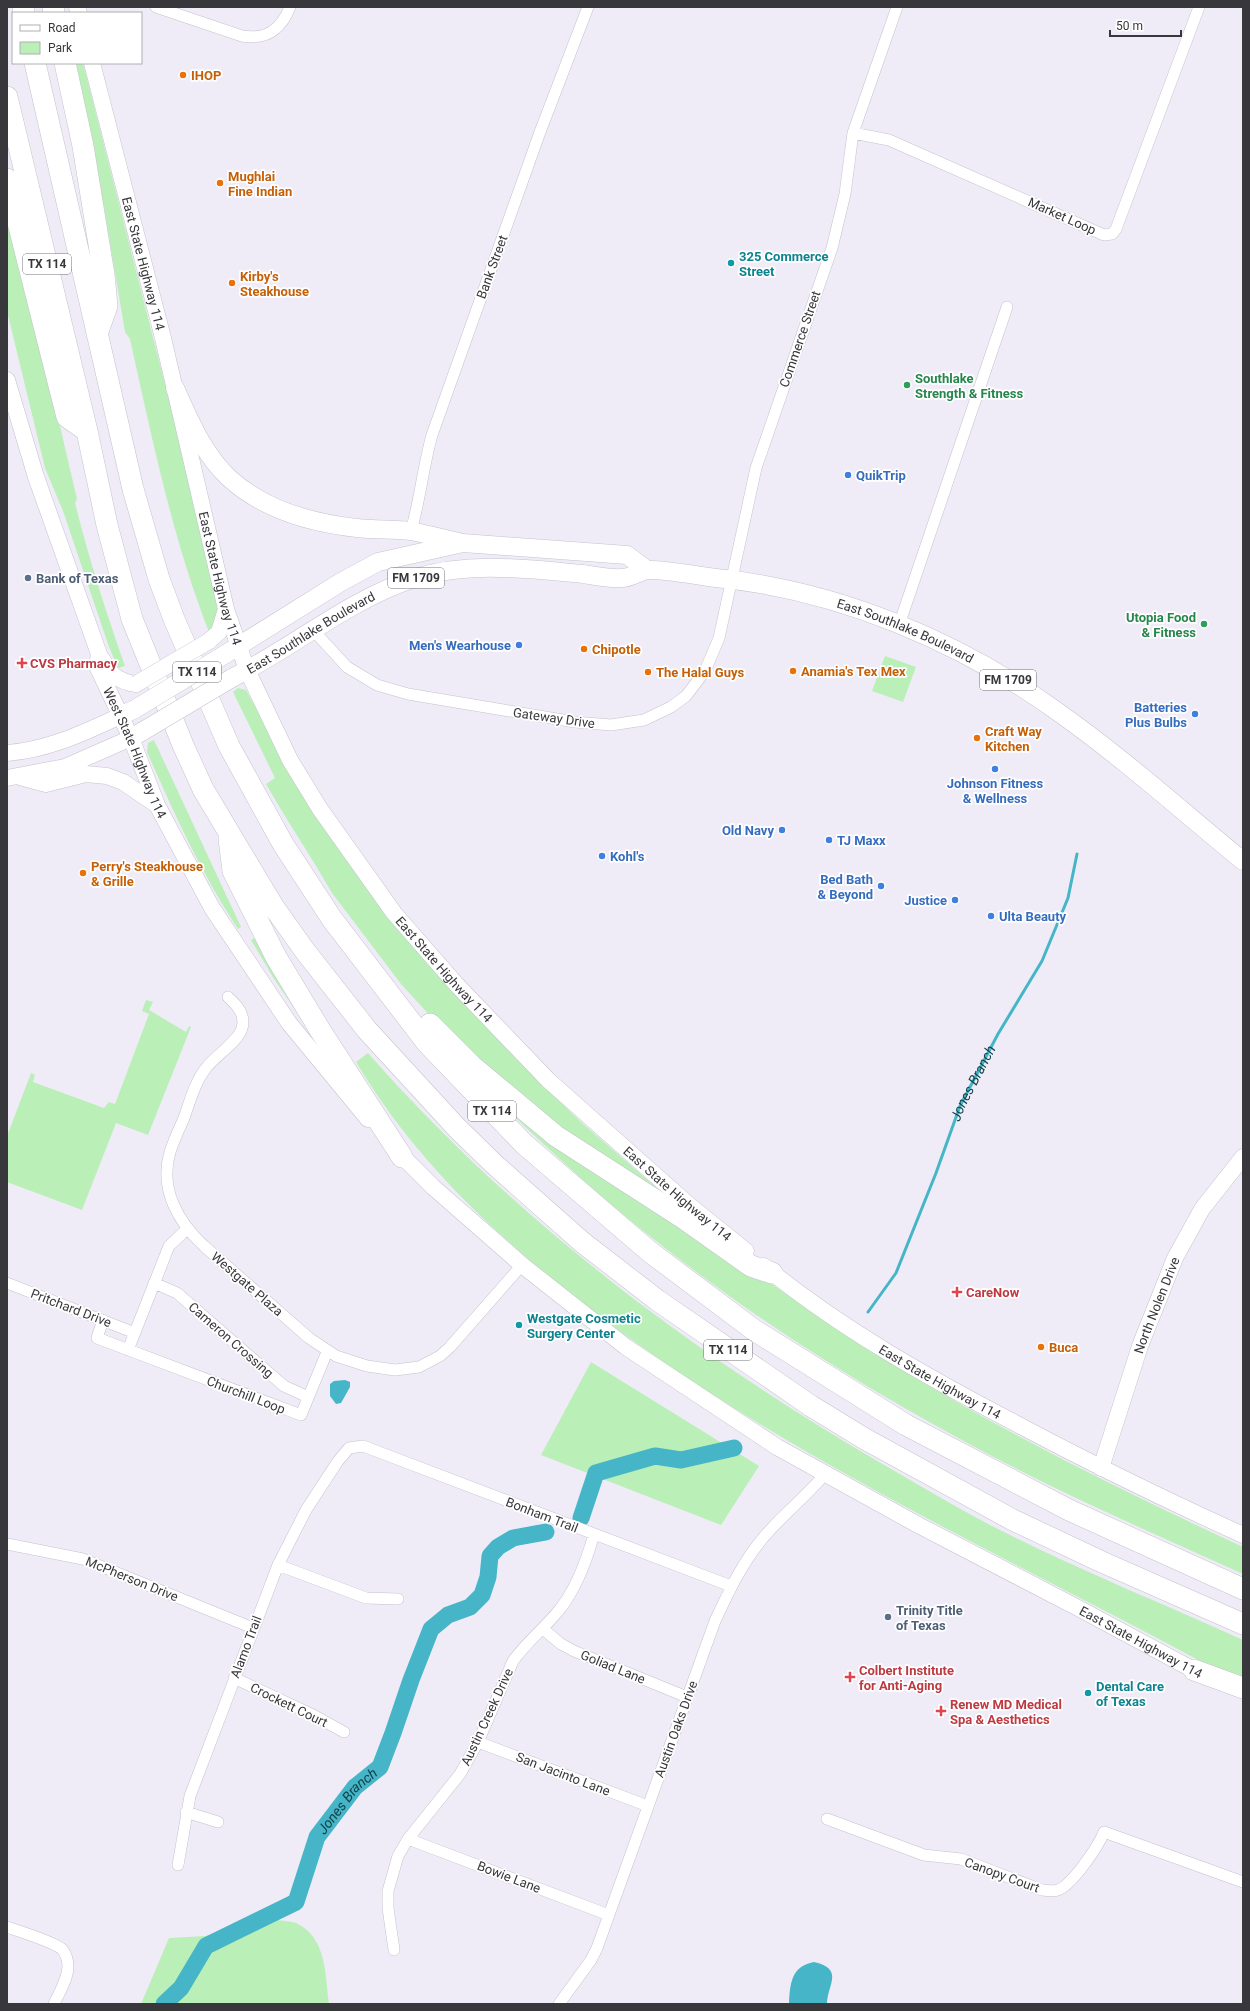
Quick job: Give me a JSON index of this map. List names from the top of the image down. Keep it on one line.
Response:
{"streets":{"highway":["TX 114"],"main road":["East State Highway 114","FM 1709","East Southlake Boulevard","West State Highway 114","North Nolen Drive"],"street":["Market Loop","Bank Street","Commerce Street","Gateway Drive","Westgate Plaza","Pritchard Drive","Cameron Crossing","Churchill Loop","Bonham Trail","McPherson Drive","Alamo Trail","Goliad Lane","Crockett Court","Austin Creek Drive","Austin Oaks Drive","San Jacinto Lane","Canopy Court","Bowie Lane"]},"crossings":[["Market Loop","Commerce Street"],["East State Highway 114","FM 1709"],["East State Highway 114","East Southlake Boulevard"],["East State Highway 114","West State Highway 114"],["East State Highway 114","Westgate Plaza"],["East State Highway 114","North Nolen Drive"],["East State Highway 114","Austin Oaks Drive"],["Commerce Street","East Southlake Boulevard"],["Commerce Street","Gateway Drive"],["FM 1709","East Southlake Boulevard"],["FM 1709","West State Highway 114"],["East Southlake Boulevard","Gateway Drive"],["East Southlake Boulevard","West State Highway 114"],["Westgate Plaza","Churchill Loop"],["Pritchard Drive","Churchill Loop"],["Cameron Crossing","Churchill Loop"],["Bonham Trail","Alamo Trail"],["Bonham Trail","Austin Creek Drive"],["Bonham Trail","Austin Oaks Drive"],["McPherson Drive","Alamo Trail"],["Alamo Trail","Crockett Court"],["Goliad Lane","Austin Creek Drive"],["Goliad Lane","Austin Oaks Drive"],["Austin Creek Drive","San Jacinto Lane"],["Austin Creek Drive","Bowie Lane"],["Austin Oaks Drive","San Jacinto Lane"],["Austin Oaks Drive","Bowie Lane"]],"water":["Jones Branch"],"places":{"other":["IHOP","Mughlai Fine Indian","325 Commerce Street","Kirby's Steakhouse","Southlake Strength & Fitness","QuikTrip","Bank of Texas","Utopia Food & Fitness","Men's Wearhouse","Chipotle","Anamia's Tex Mex","The Halal Guys","Batteries Plus Bulbs","Craft Way Kitchen","Johnson Fitness & Wellness","Old Navy","TJ Maxx","Kohl's","Perry's Steakhouse & Grille","Bed Bath & Beyond","Justice","Ulta Beauty","Westgate Cosmetic Surgery Center","Buca","Trinity Title of Texas","Dental Care of Texas"],"health":["CVS Pharmacy","CareNow","Colbert Institute for Anti-Aging","Renew MD Medical Spa & Aesthetics"]},"legend":["Road","Park"],"scale_bar":"50 m"}
